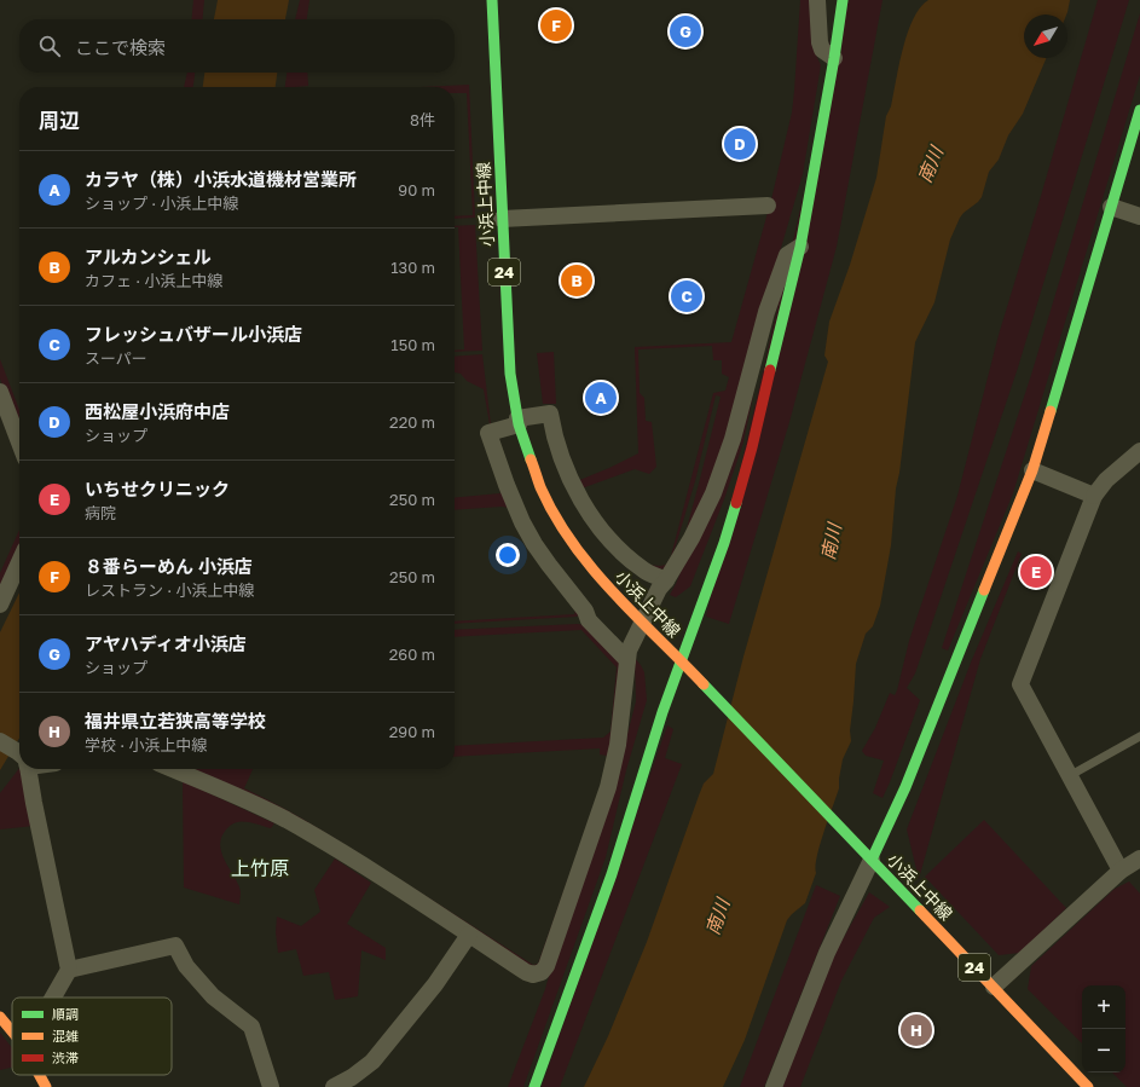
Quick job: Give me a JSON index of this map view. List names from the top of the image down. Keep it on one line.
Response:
{"streets":{"street":["小浜上中線","24"]},"districts":["上竹原"],"water":["南川"],"legend":["順調","混雑","渋滞"],"north":"bottom left","page":{"pins":["F","G","D","B","C","A","E","H"],"search":"ここで検索","heading":["周辺","8件"],"list":[{"mark":"A","name":"カラヤ（株）小浜水道機材営業所","note":"ショップ · 小浜上中線","value":"90 m"},{"mark":"B","name":"アルカンシェル","note":"カフェ · 小浜上中線","value":"130 m"},{"mark":"C","name":"フレッシュバザール小浜店","note":"スーパー","value":"150 m"},{"mark":"D","name":"西松屋小浜府中店","note":"ショップ","value":"220 m"},{"mark":"E","name":"いちせクリニック","note":"病院","value":"250 m"},{"mark":"F","name":"８番らーめん 小浜店","note":"レストラン · 小浜上中線","value":"250 m"},{"mark":"G","name":"アヤハディオ小浜店","note":"ショップ","value":"260 m"},{"mark":"H","name":"福井県立若狭高等学校","note":"学校 · 小浜上中線","value":"290 m"}],"map_buttons":["+","−"]}}
